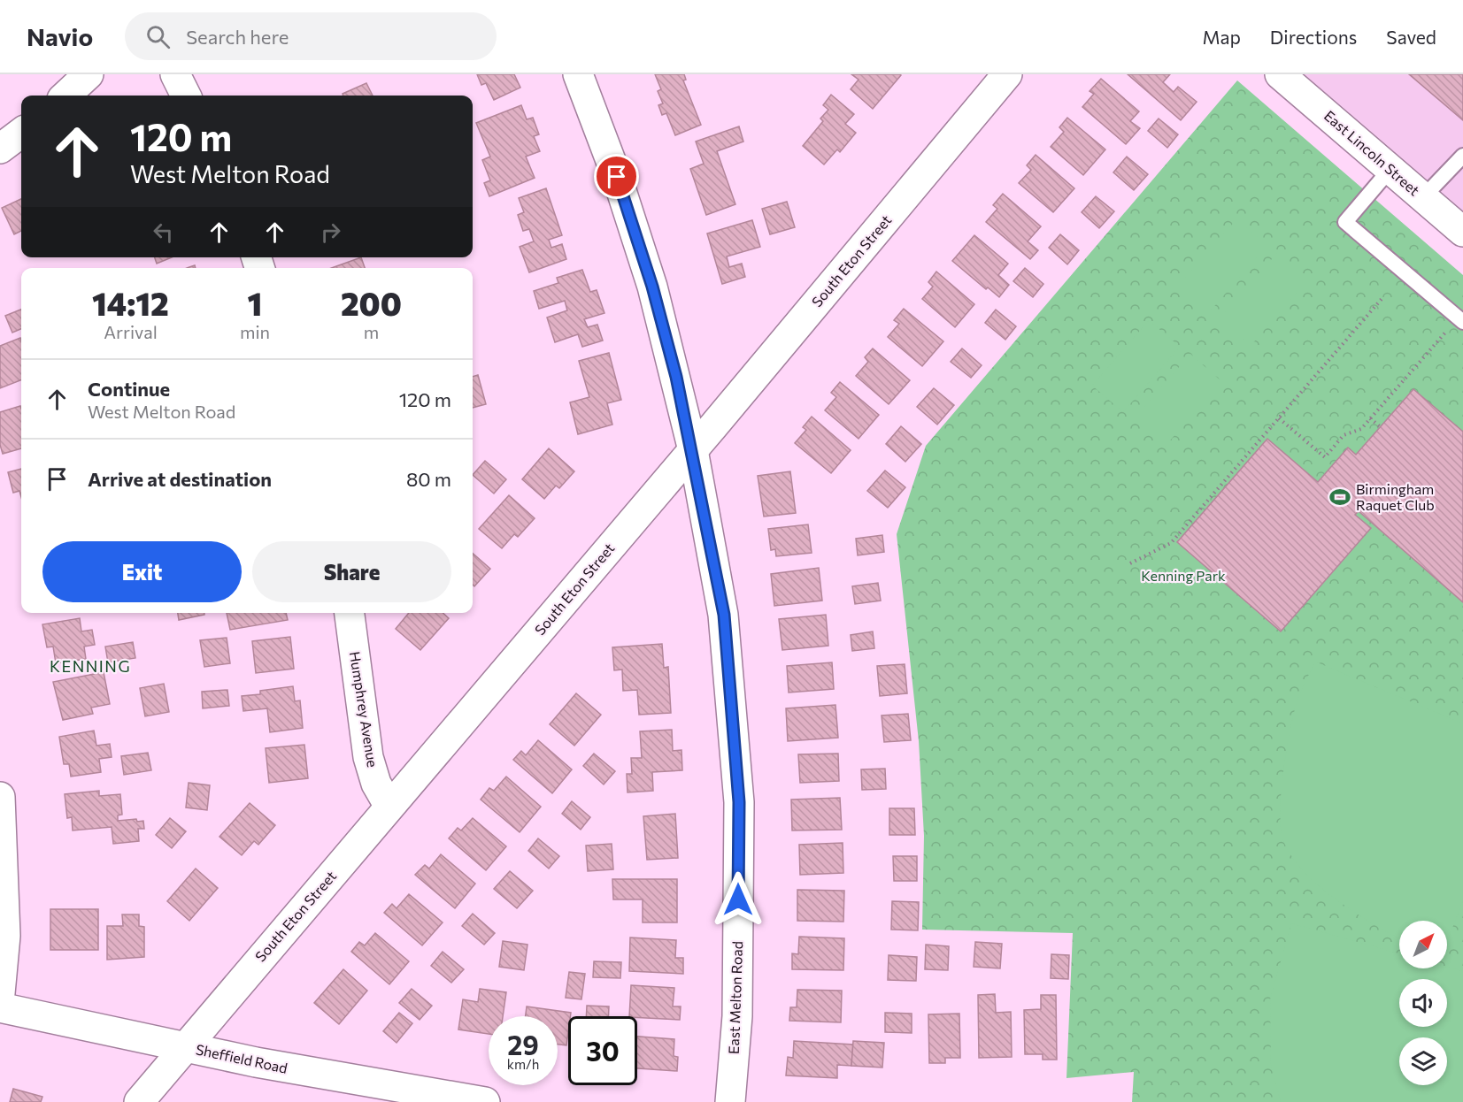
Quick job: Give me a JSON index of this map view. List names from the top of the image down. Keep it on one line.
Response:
{"streets":{"street":["East Lincoln Street","South Eton Street","Humphrey Avenue","East Melton Road","Sheffield Road"]},"crossings":[["South Eton Street","Humphrey Avenue"],["South Eton Street","East Melton Road"],["South Eton Street","Sheffield Road"]],"districts":["KENNING"],"parks":["Kenning Park"],"places":{"sports":["Birmingham Raquet Club"]},"north":"top right","page":{"header":"Navio","search":"Search here","nav":["Map","Directions","Saved"],"turn":["120 m","West Melton Road"],"eta":["14:12","Arrival","1","min","200","m"],"list":[{"name":"Continue","note":"West Melton Road","value":"120 m"},{"name":"Arrive at destination","value":"80 m"}],"buttons":["Exit","Share"],"speed":"29 km/h","limit":"30"}}
